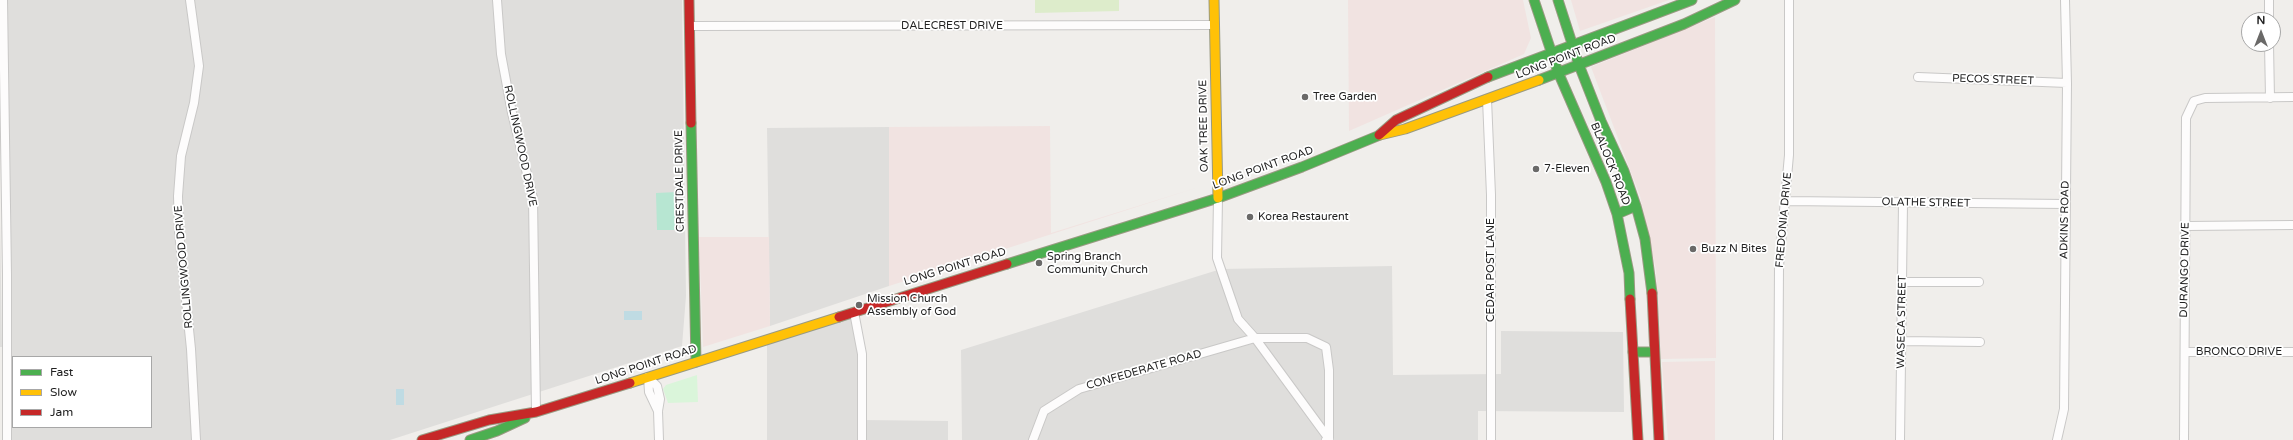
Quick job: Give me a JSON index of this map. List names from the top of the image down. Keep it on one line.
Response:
{"streets":{"main road":["LONG POINT ROAD","OAK TREE DRIVE","BLALOCK ROAD","CRESTDALE DRIVE"],"street":["DALECREST DRIVE","PECOS STREET","ROLLINGWOOD DRIVE","OLATHE STREET","FREDONIA DRIVE","ADKINS ROAD","CEDAR POST LANE","DURANGO DRIVE","WASECA STREET","BRONCO DRIVE","CONFEDERATE ROAD"]},"crossings":[["DALECREST DRIVE","OAK TREE DRIVE"],["DALECREST DRIVE","CRESTDALE DRIVE"],["LONG POINT ROAD","OAK TREE DRIVE"],["LONG POINT ROAD","ROLLINGWOOD DRIVE"],["LONG POINT ROAD","BLALOCK ROAD"],["LONG POINT ROAD","CRESTDALE DRIVE"],["LONG POINT ROAD","CEDAR POST LANE"],["PECOS STREET","ADKINS ROAD"],["OAK TREE DRIVE","CONFEDERATE ROAD"],["OLATHE STREET","FREDONIA DRIVE"],["OLATHE STREET","ADKINS ROAD"],["OLATHE STREET","WASECA STREET"],["DURANGO DRIVE","BRONCO DRIVE"]],"places":["Tree Garden","7-Eleven","Korea Restaurent","Buzz N Bites","Spring Branch Community Church","Mission Church Assembly of God"],"legend":["Fast","Slow","Jam"],"north":"top"}
